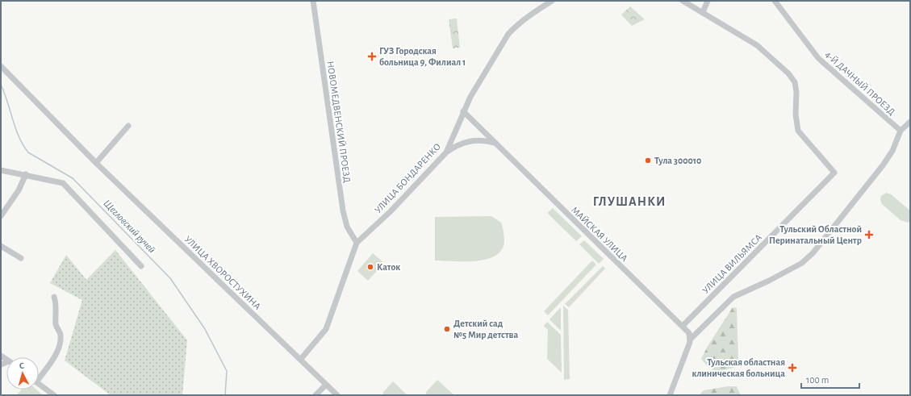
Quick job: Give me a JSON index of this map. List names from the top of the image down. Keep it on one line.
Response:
{"streets":{"street":["4-Й ДАЧНЫЙ ПРОЕЗД","НОВОМЕДВЕНСКИЙ ПРОЕЗД","УЛИЦА БОНДАРЕНКО","МАЙСКАЯ УЛИЦА","УЛИЦА ВИЛЬЯМСА","УЛИЦА ХВОРОСТУХИНА"]},"crossings":[["НОВОМЕДВЕНСКИЙ ПРОЕЗД","УЛИЦА БОНДАРЕНКО"],["УЛИЦА БОНДАРЕНКО","МАЙСКАЯ УЛИЦА"],["УЛИЦА БОНДАРЕНКО","УЛИЦА ХВОРОСТУХИНА"],["МАЙСКАЯ УЛИЦА","УЛИЦА ВИЛЬЯМСА"]],"districts":["ГЛУШАНКИ"],"water":["Щегловский ручей"],"places":{"health":["ГУЗ Городская больница 9, Филиал 1","Тульский Областной Перинатальный Центр","Тульская областная клиническая больница"],"other":["Тула 300010","Каток","Детский сад №5 Мир детства"]},"scale_bar":"100 m","north":"top"}
